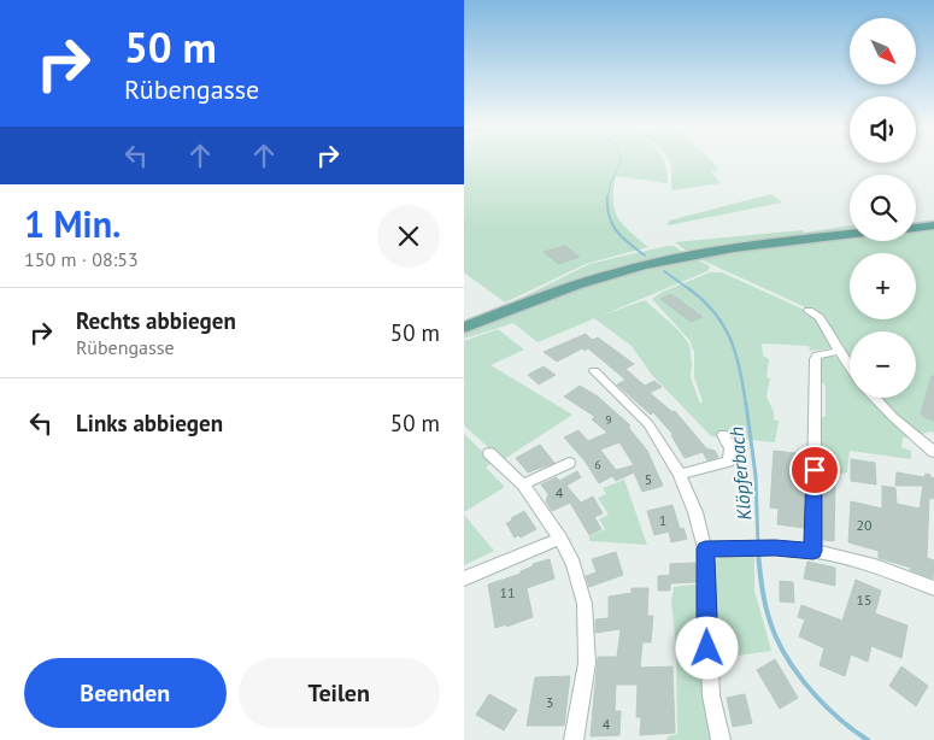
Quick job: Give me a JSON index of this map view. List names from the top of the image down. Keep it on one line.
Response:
{"water":["Klöpferbach"],"house_numbers":["9","6","5","4","1","20","11","15","3","4"],"north":"bottom right","page":{"turn":["50 m","Rübengasse"],"map_buttons":["+","−"],"heading":["1 Min.","150 m · 08:53"],"list":[{"name":"Rechts abbiegen","note":"Rübengasse","value":"50 m"},{"name":"Links abbiegen","value":"50 m"}],"buttons":["Beenden","Teilen"]}}
